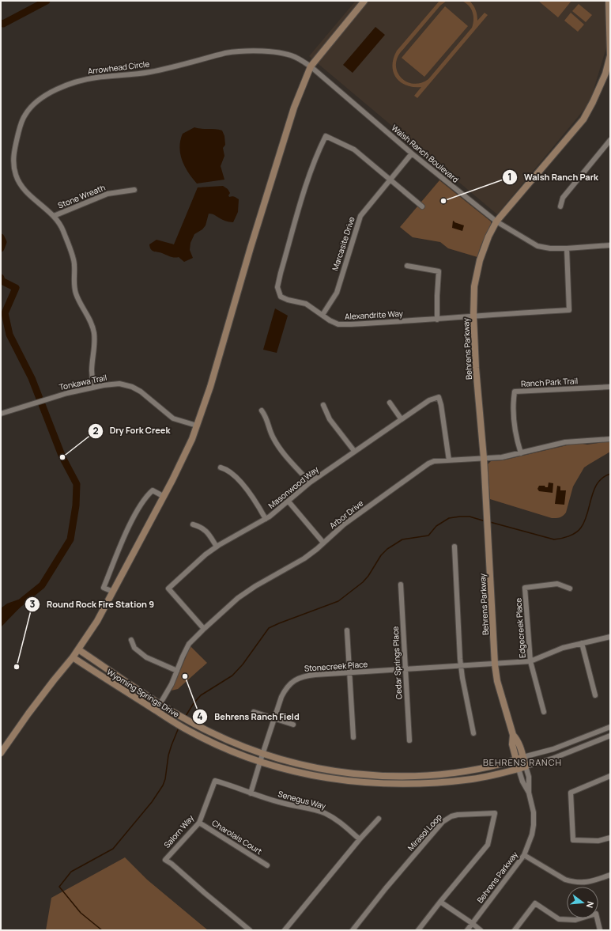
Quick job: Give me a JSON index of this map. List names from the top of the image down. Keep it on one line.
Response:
{"streets":{"street":["Arrowhead Circle","Walsh Ranch Boulevard","Stone Wreath","Marcasite Drive","Alexandrite Way","Behrens Parkway","Tonkawa Trail","Ranch Park Trail","Masonwood Way","Arbor Drive","Edgecreek Place","Cedar Springs Place","Stonecreek Place","Wyoming Springs Drive","Senegus Way","Salorn Way","Mirasol Loop","Charolais Court"]},"crossings":[["Arrowhead Circle","Walsh Ranch Boulevard"],["Arrowhead Circle","Stone Wreath"],["Arrowhead Circle","Tonkawa Trail"],["Walsh Ranch Boulevard","Marcasite Drive"],["Walsh Ranch Boulevard","Alexandrite Way"],["Walsh Ranch Boulevard","Behrens Parkway"],["Marcasite Drive","Alexandrite Way"],["Alexandrite Way","Behrens Parkway"],["Behrens Parkway","Arbor Drive"],["Behrens Parkway","Stonecreek Place"],["Behrens Parkway","Wyoming Springs Drive"],["Ranch Park Trail","Arbor Drive"],["Masonwood Way","Arbor Drive"],["Arbor Drive","Wyoming Springs Drive"],["Edgecreek Place","Stonecreek Place"],["Cedar Springs Place","Stonecreek Place"],["Stonecreek Place","Wyoming Springs Drive"],["Senegus Way","Salorn Way"],["Salorn Way","Charolais Court"]],"districts":["BEHRENS RANCH"],"places":["Walsh Ranch Park","Dry Fork Creek","Round Rock Fire Station 9","Behrens Ranch Field"],"north":"right"}
